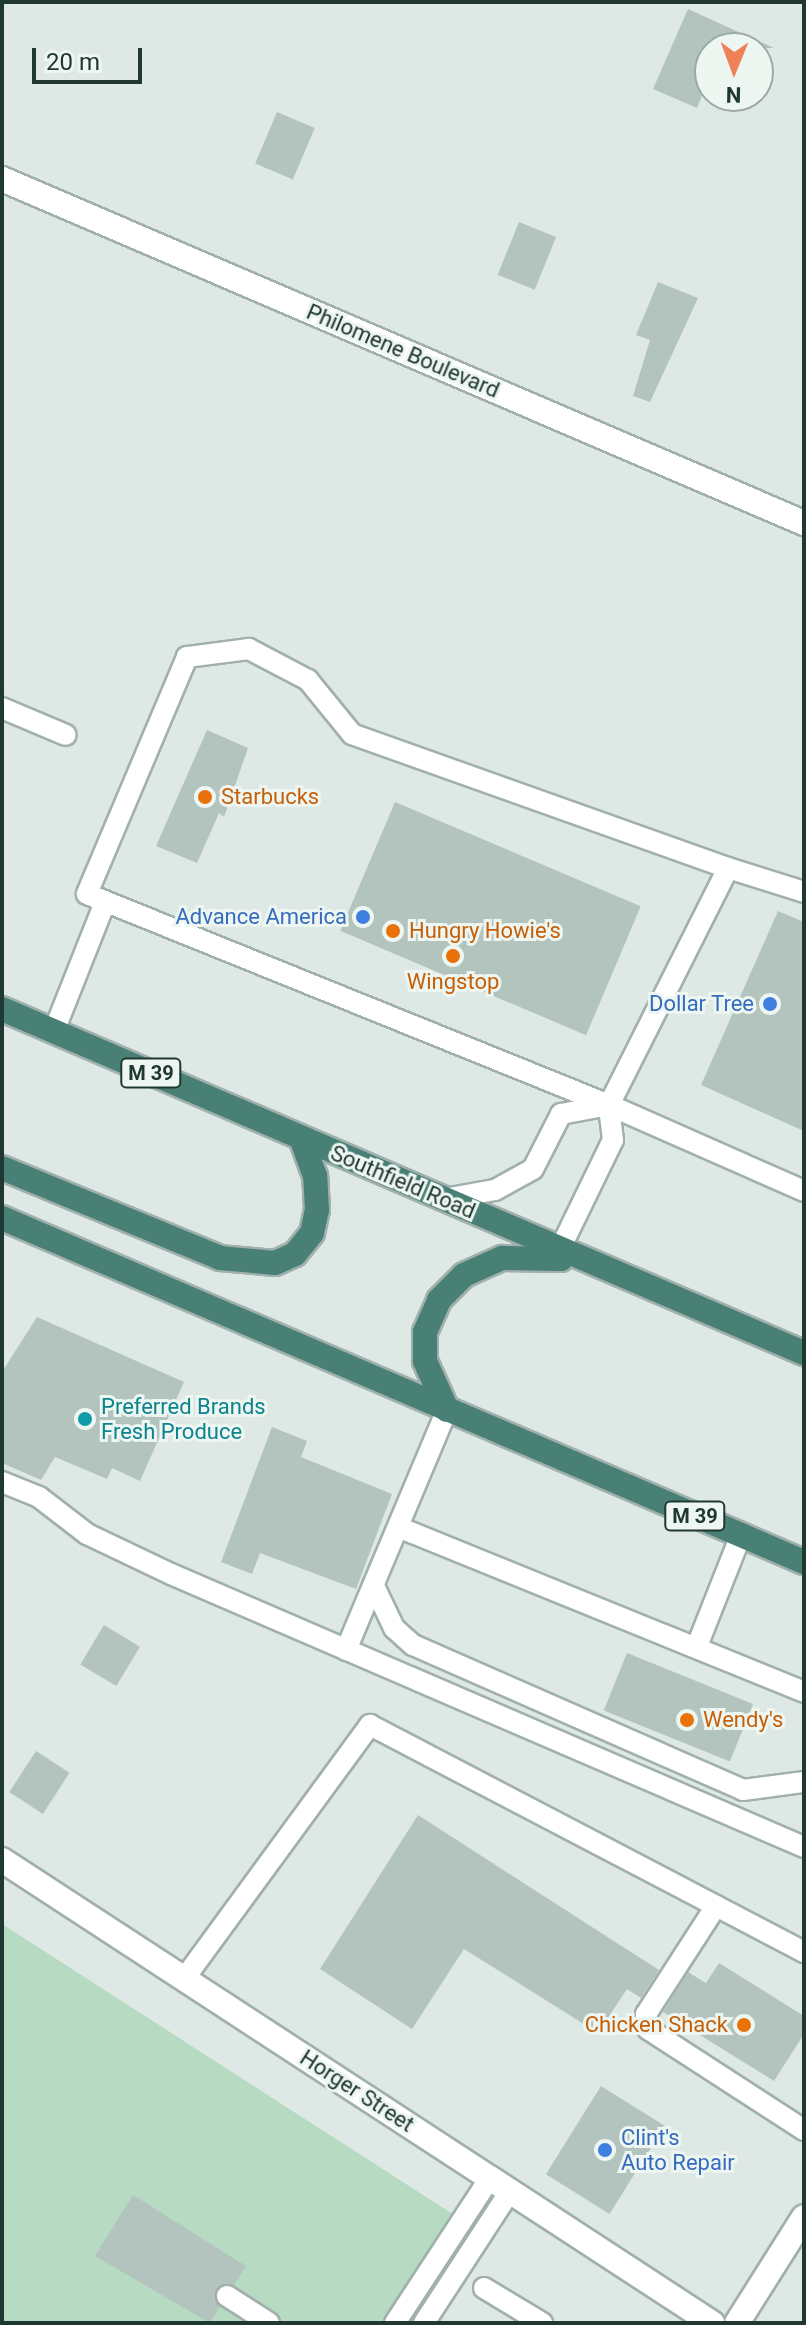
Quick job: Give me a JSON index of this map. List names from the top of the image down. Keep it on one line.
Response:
{"streets":{"highway":["M 39","Southfield Road"],"street":["Philomene Boulevard","Horger Street"]},"places":["Starbucks","Advance America","Hungry Howie's","Wingstop","Dollar Tree","Preferred Brands Fresh Produce","Wendy's","Chicken Shack","Clint's Auto Repair"],"scale_bar":"20 m","north":"bottom"}
